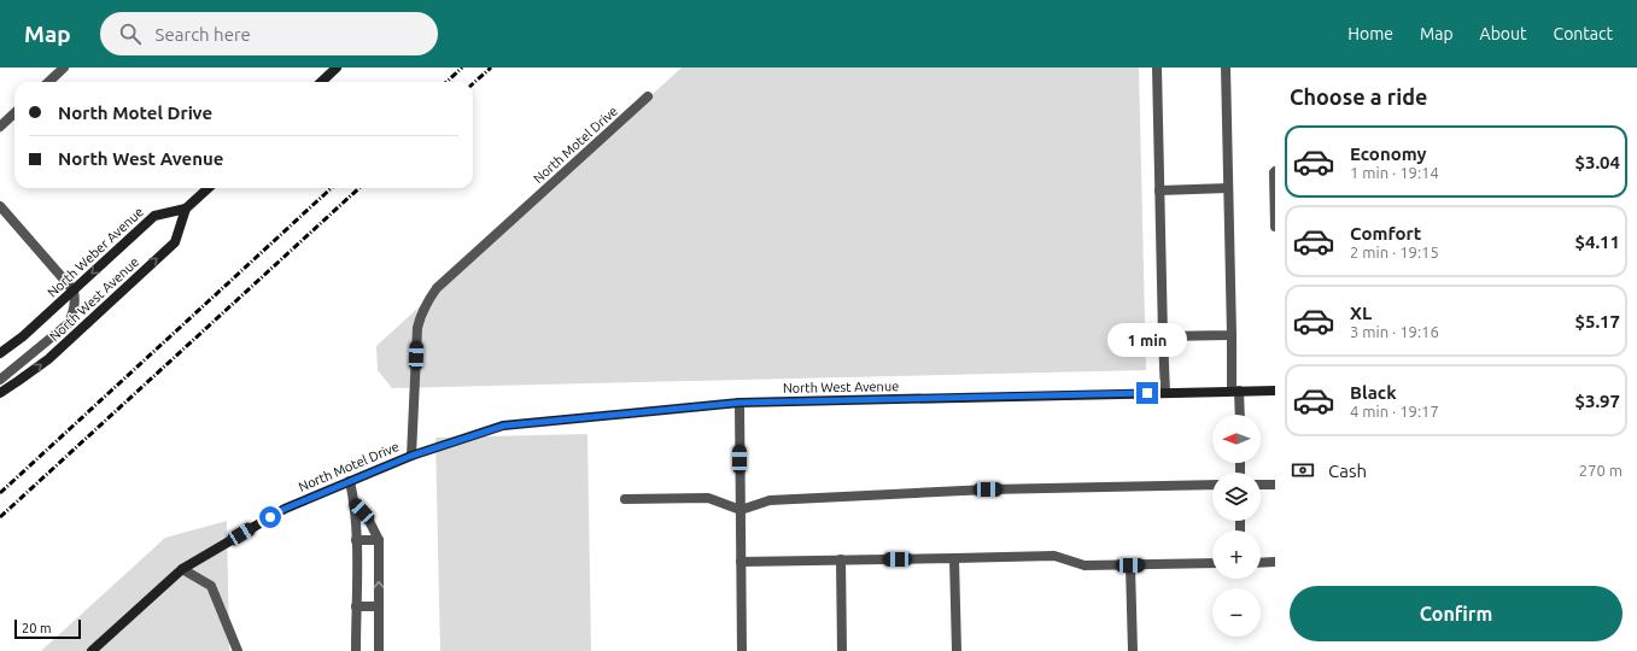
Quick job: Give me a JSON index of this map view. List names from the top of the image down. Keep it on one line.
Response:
{"streets":{"main road":["North Motel Drive","North Weber Avenue","North West Avenue"]},"crossings":[["North Motel Drive","North West Avenue"],["North Weber Avenue","North West Avenue"]],"one_way":["North Weber Avenue"],"scale_bar":"20 m","north":"left","page":{"header":"Map","search":"Search here","nav":["Home","Map","About","Contact"],"heading":"Choose a ride","banner":["North Motel Drive","North West Avenue"],"list":[{"name":"Economy","note":"1 min · 19:14","value":"$3.04"},{"name":"Comfort","note":"2 min · 19:15","value":"$4.11"},{"name":"XL","note":"3 min · 19:16","value":"$5.17"},{"name":"Black","note":"4 min · 19:17","value":"$3.97"}],"bubble":"1 min","map_buttons":["+","−"],"pay":["Cash","270 m"],"buttons":"Confirm","scale":"20 m"}}
